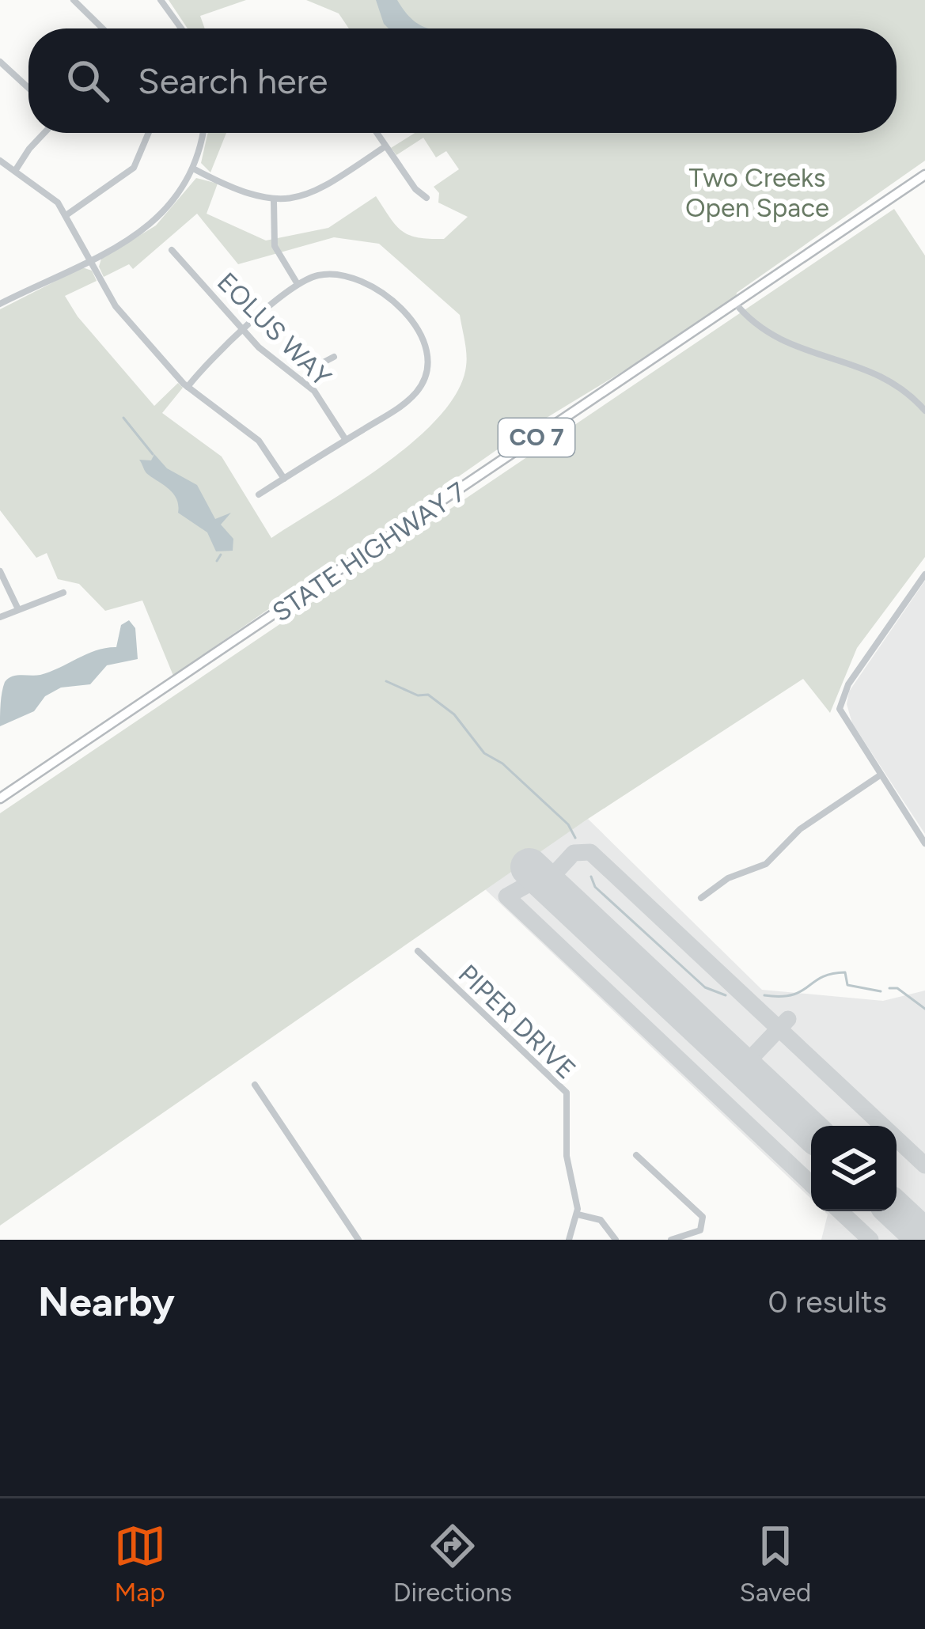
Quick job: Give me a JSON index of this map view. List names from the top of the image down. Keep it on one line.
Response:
{"streets":{"main road":["CO 7","STATE HIGHWAY 7"],"street":["EOLUS WAY","PIPER DRIVE"]},"crossings":[["CO 7","STATE HIGHWAY 7"]],"parks":["Two Creeks Open Space"],"page":{"search":"Search here","heading":["Nearby","0 results"],"nav":["Map","Directions","Saved"]}}
